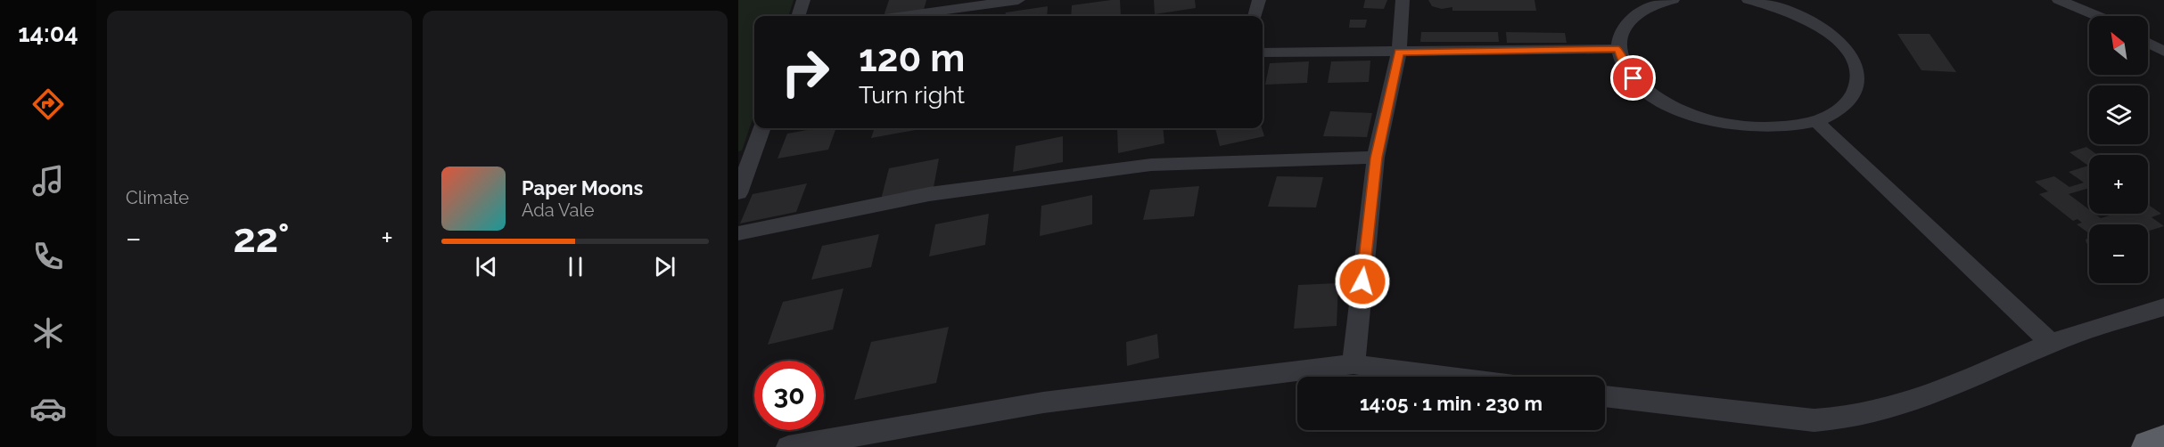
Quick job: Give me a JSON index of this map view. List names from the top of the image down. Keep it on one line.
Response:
{"north":"top left","page":{"tabs":"14:04","tile":"Climate","map_buttons":["+","−"],"turn":["120 m","Turn right"],"song":["Paper Moons","Ada Vale"],"heat":["−","22°","+"],"limit":"30","trip":"14:05 · 1 min · 230 m"}}
